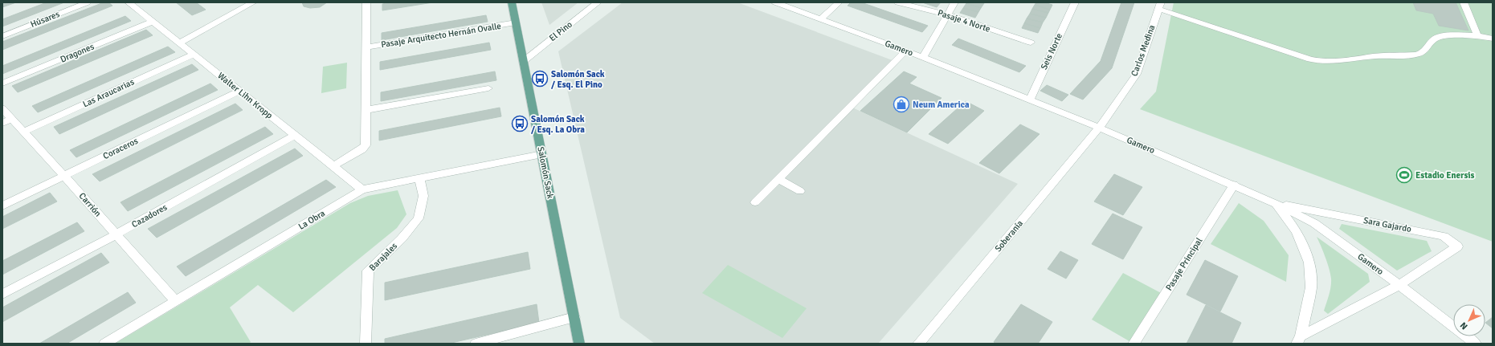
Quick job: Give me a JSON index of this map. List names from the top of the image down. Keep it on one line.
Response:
{"streets":{"main road":["Salomón Sack"],"street":["Húsares","Pasaje 4 Norte","El Pino","Pasaje Arquitecto Hernán Ovalle","Gamero","Carlos Medina","Seis Norte","Dragones","Las Araucarias","Walter Lihn Kropp","Coraceros","Carrión","Cazadores","La Obra","Sara Gajardo","Soberanía","Barajales","Pasaje Principal"]},"crossings":[["El Pino","Salomón Sack"],["Pasaje Arquitecto Hernán Ovalle","Salomón Sack"],["Gamero","Carlos Medina"],["Gamero","Seis Norte"],["Gamero","Sara Gajardo"],["Gamero","Soberanía"],["Gamero","Pasaje Principal"],["Carlos Medina","Soberanía"],["Dragones","Walter Lihn Kropp"],["Las Araucarias","Walter Lihn Kropp"],["Las Araucarias","Carrión"],["Walter Lihn Kropp","Coraceros"],["Walter Lihn Kropp","Cazadores"],["Walter Lihn Kropp","La Obra"],["Coraceros","Carrión"],["Salomón Sack","La Obra"],["Carrión","Cazadores"],["Carrión","La Obra"],["La Obra","Barajales"]],"places":{"bus stop":["Salomón Sack / Esq. El Pino","Salomón Sack / Esq. La Obra"],"shop":["Neum America"],"sports":["Estadio Enersis"]},"north":"bottom left"}
